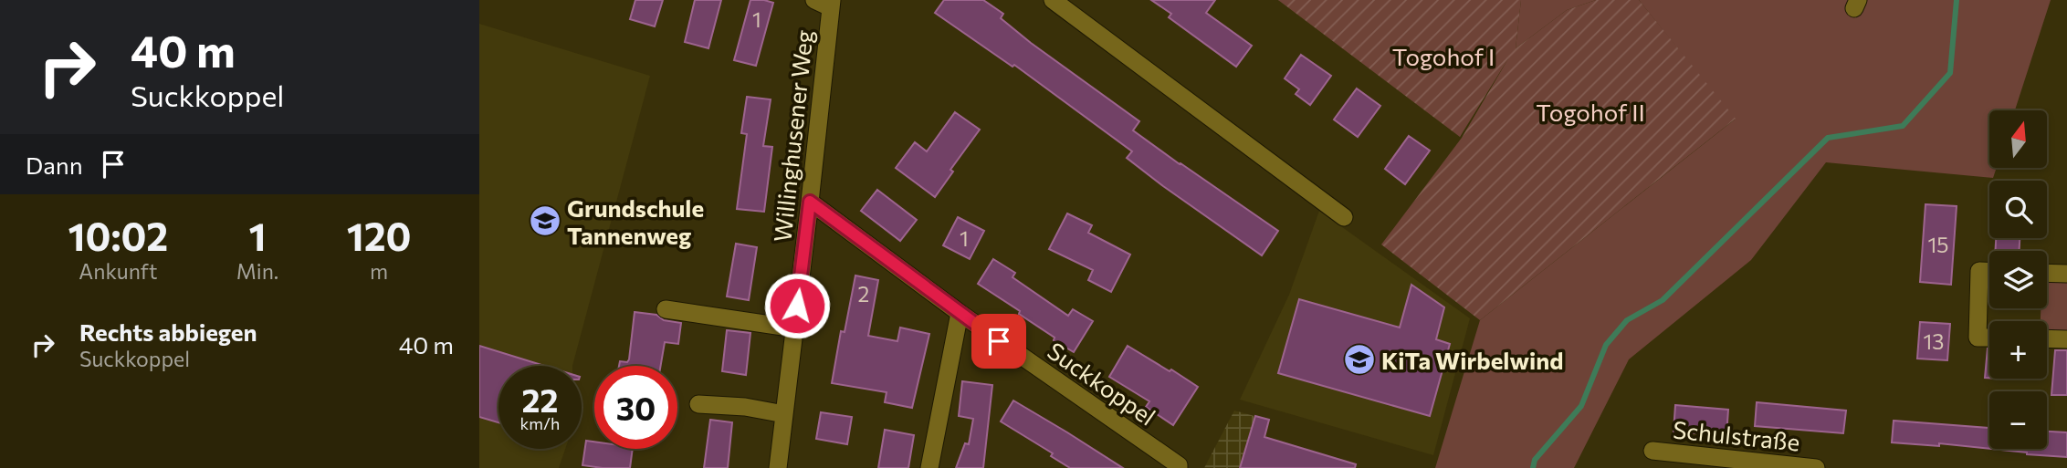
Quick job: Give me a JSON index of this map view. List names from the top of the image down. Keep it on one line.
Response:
{"streets":{"street":["Willinghusener Weg","Suckkoppel","Schulstraße"]},"crossings":[["Willinghusener Weg","Suckkoppel"]],"parks":["Togohof I","Togohof II"],"places":{"school or university":["Grundschule Tannenweg","KiTa Wirbelwind"]},"house_numbers":["1","1","15","2","13"],"north":"top","page":{"turn":["40 m","Suckkoppel"],"map_buttons":["+","−"],"then":"Dann","eta":["10:02","Ankunft","1","Min.","120","m"],"list":[{"name":"Rechts abbiegen","note":"Suckkoppel","value":"40 m"}],"speed":"22 km/h","limit":"30"}}
